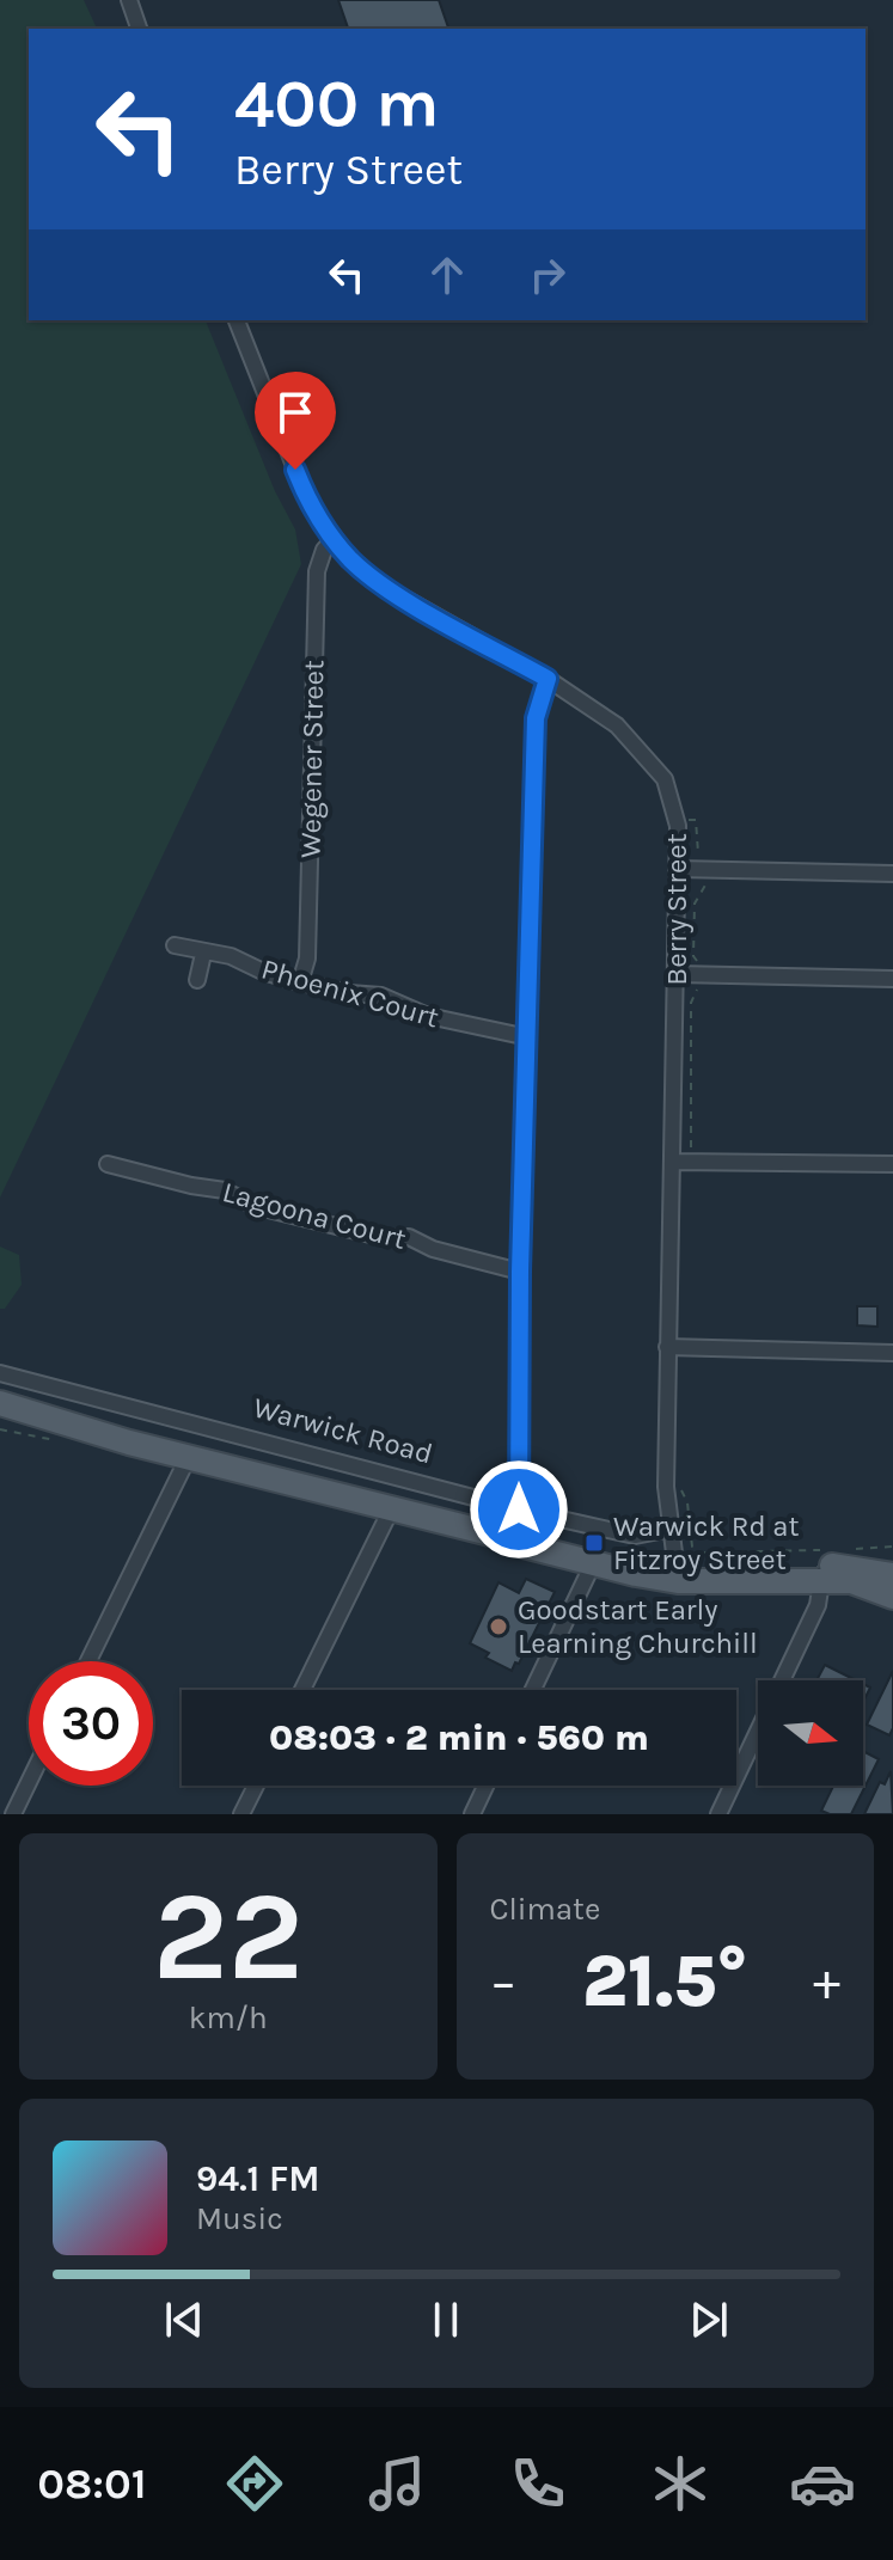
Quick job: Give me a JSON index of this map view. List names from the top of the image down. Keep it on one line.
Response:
{"streets":{"street":["Wegener Street","Berry Street","Phoenix Court","Lagoona Court","Warwick Road"]},"crossings":[["Wegener Street","Berry Street"],["Wegener Street","Phoenix Court"],["Berry Street","Warwick Road"]],"places":{"transit":["Warwick Rd at Fitzroy Street"],"other":["Goodstart Early Learning Churchill"]},"north":"right","page":{"turn":["400 m","Berry Street"],"limit":"30","trip":"08:03 · 2 min · 560 m","tile":[["22","km/h"],"Climate"],"heat":["−","21.5°","+"],"song":["94.1 FM","Music"],"tabs":"08:01"}}
